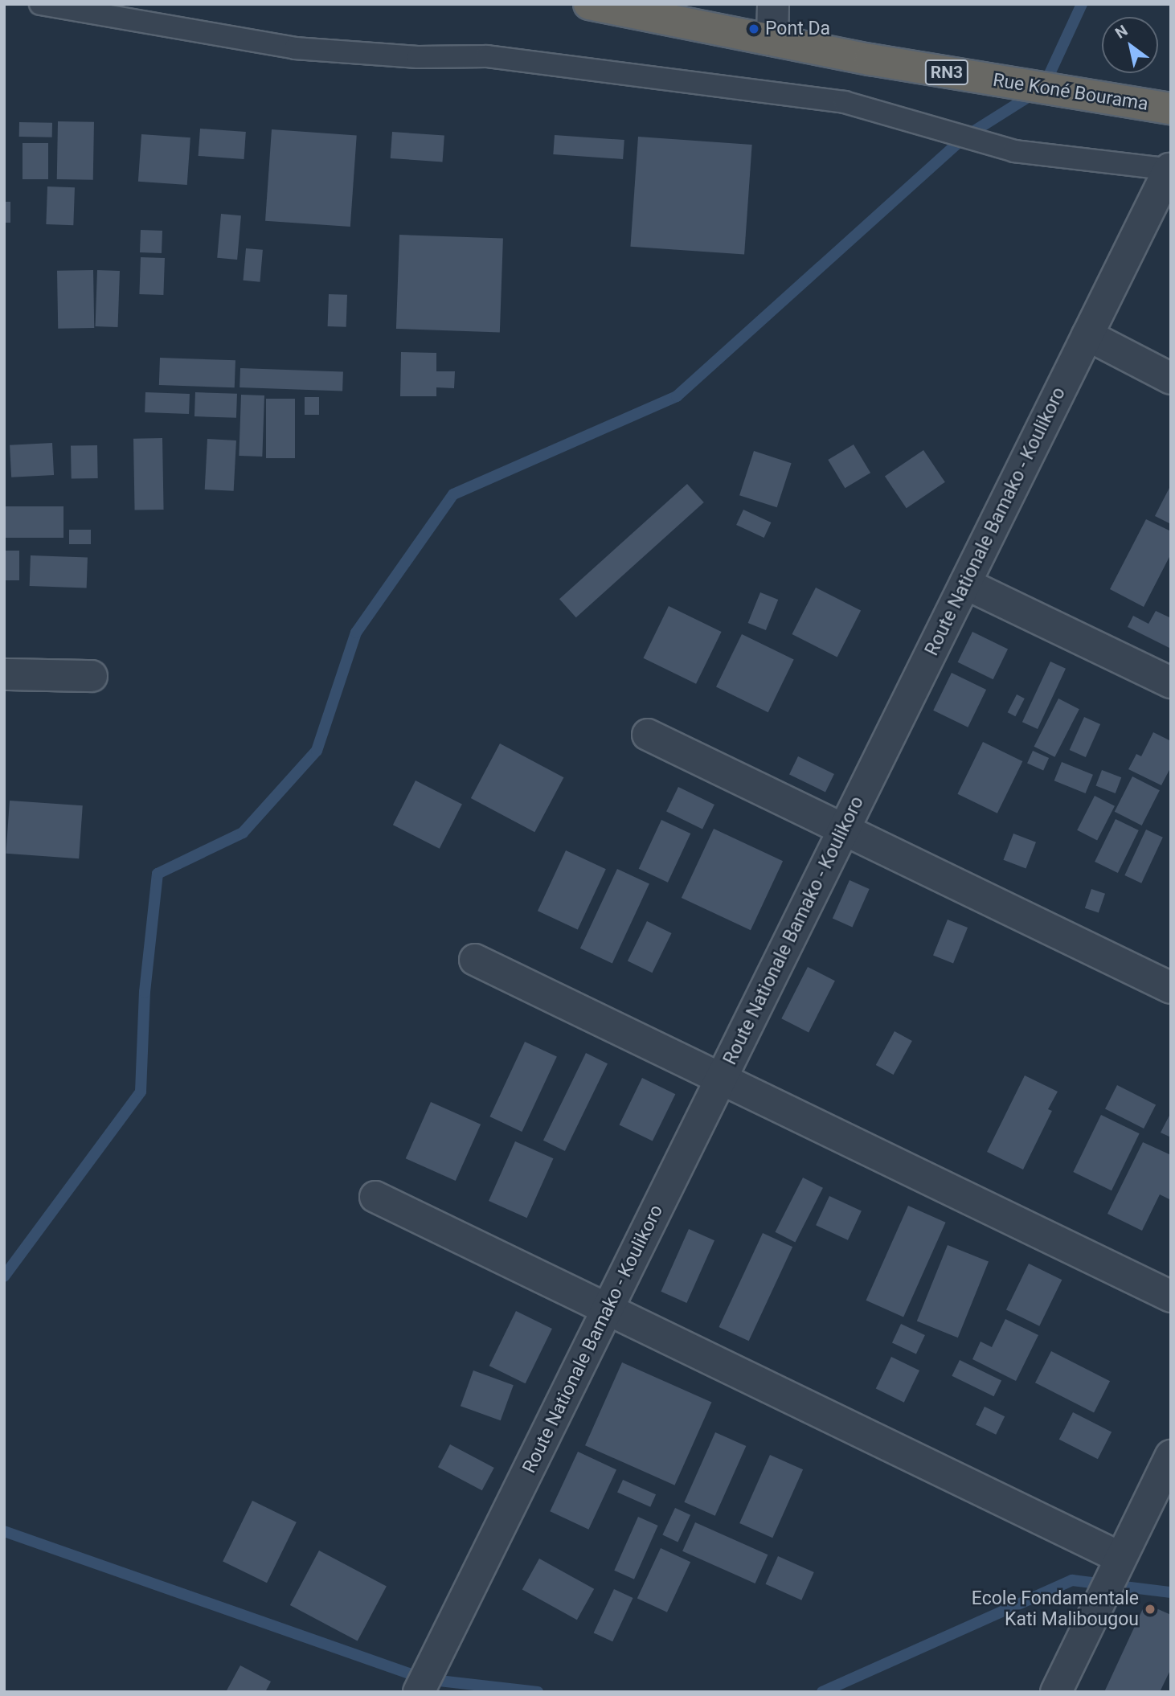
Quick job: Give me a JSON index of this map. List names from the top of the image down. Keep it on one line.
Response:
{"streets":{"highway":["RN3","Rue Koné Bourama"],"street":["Route Nationale Bamako - Koulikoro"]},"crossings":[["RN3","Rue Koné Bourama"]],"places":["Pont Da","Ecole Fondamentale Kati Malibougou"],"north":"top left"}
